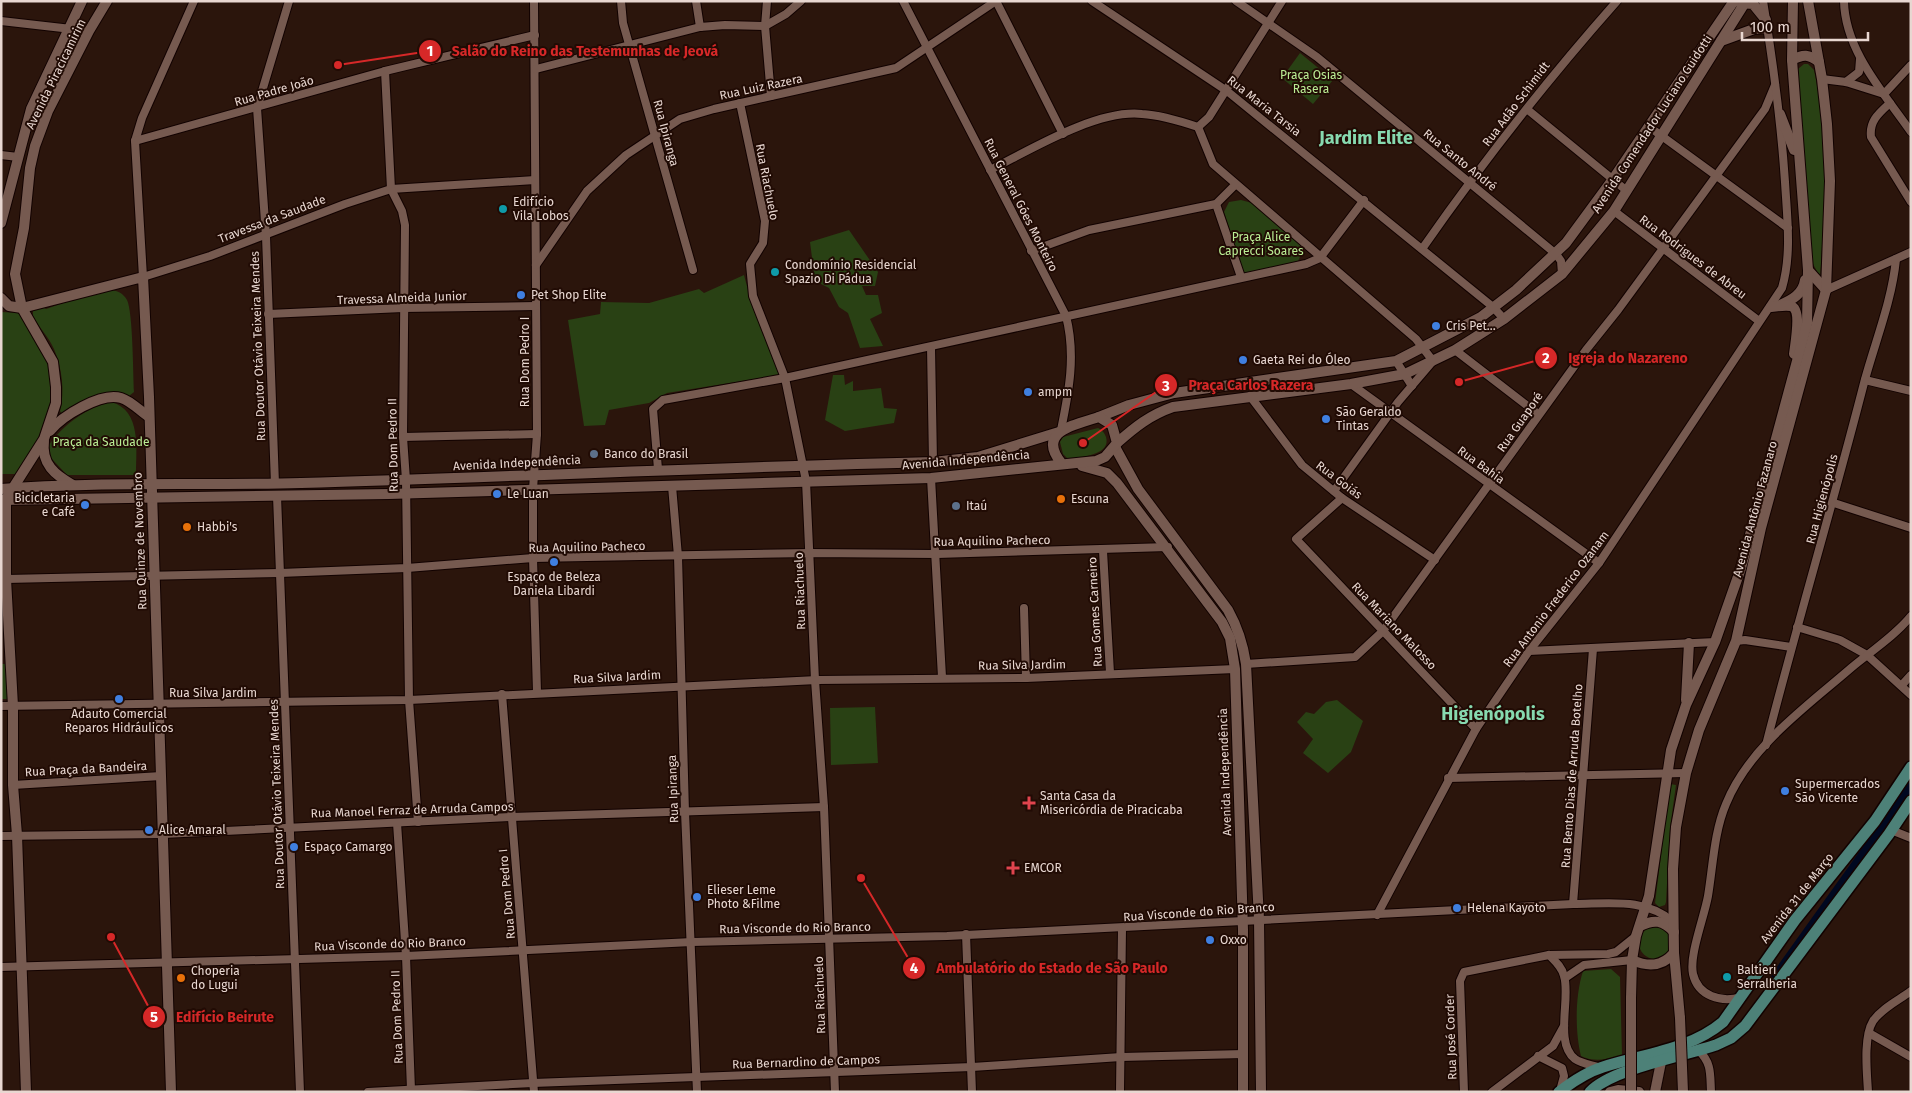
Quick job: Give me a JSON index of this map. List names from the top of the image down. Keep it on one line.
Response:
{"streets":{"main road":["Avenida Piracicamirim","Avenida Comendador Luciano Guidotti","Travessa da Saudade","Avenida Independência","Avenida Antônio Fazanaro","Rua Quinze de Novembro","Avenida 31 de Março"],"street":["Rua Luiz Razera","Rua Padre João","Rua Adão Schimidt","Rua Maria Tarsia","Rua Ipiranga","Rua Santo André","Rua Riachuelo","Rua General Góes Monteiro","Rua Rodrigues de Abreu","Travessa Almeida Junior","Rua Doutor Otávio Teixeira Mendes","Rua Dom Pedro I","Rua Guaporé","Rua Dom Pedro II","Rua Bahia","Rua Goiás","Rua Higienópolis","Rua Aquilino Pacheco","Rua Antonio Frederico Ozanam","Rua Gomes Carneiro","Rua Mariano Malosso","Rua Silva Jardim","Rua Praça da Bandeira","Rua Bento Dias de Arruda Botelho","Rua Manoel Ferraz de Arruda Campos","Rua Visconde do Rio Branco","Rua José Corder","Rua Bernardino de Campos"]},"crossings":[["Avenida Piracicamirim","Travessa da Saudade"],["Avenida Piracicamirim","Avenida Independência"],["Avenida Piracicamirim","Rua Quinze de Novembro"],["Rua Luiz Razera","Rua Ipiranga"],["Rua Luiz Razera","Rua Riachuelo"],["Rua Luiz Razera","Rua General Góes Monteiro"],["Rua Luiz Razera","Rua Dom Pedro I"],["Rua Padre João","Rua Doutor Otávio Teixeira Mendes"],["Rua Padre João","Rua Dom Pedro I"],["Rua Padre João","Rua Dom Pedro II"],["Rua Padre João","Rua Quinze de Novembro"],["Rua Adão Schimidt","Rua Maria Tarsia"],["Rua Adão Schimidt","Rua Santo André"],["Rua Maria Tarsia","Avenida Comendador Luciano Guidotti"],["Avenida Comendador Luciano Guidotti","Rua Santo André"],["Avenida Comendador Luciano Guidotti","Rua General Góes Monteiro"],["Avenida Comendador Luciano Guidotti","Rua Rodrigues de Abreu"],["Avenida Comendador Luciano Guidotti","Avenida Independência"],["Avenida Comendador Luciano Guidotti","Rua Bahia"],["Avenida Comendador Luciano Guidotti","Rua Goiás"],["Rua Ipiranga","Avenida Independência"],["Rua Ipiranga","Rua Aquilino Pacheco"],["Rua Ipiranga","Rua Silva Jardim"],["Rua Ipiranga","Rua Manoel Ferraz de Arruda Campos"],["Rua Ipiranga","Rua Visconde do Rio Branco"],["Rua Ipiranga","Rua Bernardino de Campos"],["Rua Riachuelo","Avenida Independência"],["Rua Riachuelo","Rua Aquilino Pacheco"],["Rua Riachuelo","Rua Silva Jardim"],["Rua Riachuelo","Rua Manoel Ferraz de Arruda Campos"],["Rua Riachuelo","Rua Visconde do Rio Branco"],["Rua Riachuelo","Rua Bernardino de Campos"],["Rua General Góes Monteiro","Avenida Independência"],["Travessa da Saudade","Rua Doutor Otávio Teixeira Mendes"],["Travessa da Saudade","Rua Dom Pedro I"],["Travessa da Saudade","Rua Dom Pedro II"],["Travessa da Saudade","Rua Quinze de Novembro"],["Rua Rodrigues de Abreu","Rua Guaporé"],["Rua Rodrigues de Abreu","Rua Antonio Frederico Ozanam"],["Travessa Almeida Junior","Rua Doutor Otávio Teixeira Mendes"],["Travessa Almeida Junior","Rua Dom Pedro I"],["Travessa Almeida Junior","Rua Dom Pedro II"],["Rua Doutor Otávio Teixeira Mendes","Avenida Independência"],["Rua Doutor Otávio Teixeira Mendes","Rua Aquilino Pacheco"],["Rua Doutor Otávio Teixeira Mendes","Rua Silva Jardim"],["Rua Doutor Otávio Teixeira Mendes","Rua Manoel Ferraz de Arruda Campos"],["Rua Doutor Otávio Teixeira Mendes","Rua Visconde do Rio Branco"],["Rua Dom Pedro I","Avenida Independência"],["Rua Dom Pedro I","Rua Aquilino Pacheco"],["Rua Dom Pedro I","Rua Silva Jardim"],["Rua Dom Pedro I","Rua Manoel Ferraz de Arruda Campos"],["Rua Dom Pedro I","Rua Visconde do Rio Branco"],["Rua Dom Pedro I","Rua Bernardino de Campos"],["Rua Guaporé","Avenida Independência"],["Rua Guaporé","Rua Bahia"],["Rua Guaporé","Rua Goiás"],["Rua Guaporé","Rua Antonio Frederico Ozanam"],["Rua Guaporé","Rua Mariano Malosso"],["Rua Dom Pedro II","Avenida Independência"],["Rua Dom Pedro II","Rua Aquilino Pacheco"],["Rua Dom Pedro II","Rua Silva Jardim"],["Rua Dom Pedro II","Rua Manoel Ferraz de Arruda Campos"],["Rua Dom Pedro II","Rua Visconde do Rio Branco"],["Rua Dom Pedro II","Rua Bernardino de Campos"],["Avenida Independência","Rua Quinze de Novembro"],["Avenida Independência","Rua Aquilino Pacheco"],["Avenida Independência","Rua Silva Jardim"],["Avenida Independência","Rua Visconde do Rio Branco"],["Avenida Independência","Rua Bernardino de Campos"],["Rua Bahia","Rua Antonio Frederico Ozanam"],["Rua Goiás","Rua Mariano Malosso"],["Avenida Antônio Fazanaro","Rua Visconde do Rio Branco"],["Rua Quinze de Novembro","Rua Aquilino Pacheco"],["Rua Quinze de Novembro","Rua Silva Jardim"],["Rua Quinze de Novembro","Rua Praça da Bandeira"],["Rua Quinze de Novembro","Rua Manoel Ferraz de Arruda Campos"],["Rua Quinze de Novembro","Rua Visconde do Rio Branco"],["Rua Aquilino Pacheco","Rua Gomes Carneiro"],["Rua Antonio Frederico Ozanam","Rua Mariano Malosso"],["Rua Antonio Frederico Ozanam","Rua Visconde do Rio Branco"],["Rua Gomes Carneiro","Rua Silva Jardim"],["Rua Bento Dias de Arruda Botelho","Rua Visconde do Rio Branco"]],"districts":["Jardim Elite","Higienópolis"],"parks":["Praça Osias Rasera","Praça Alice Caprecci Soares","Praça da Saudade"],"places":{"other":["Salão do Reino das Testemunhas de Jeová","Edifício Vila Lobos","Condomínio Residencial Spazio Di Pádua","Pet Shop Elite","Cris Pet...","Gaeta Rei do Óleo","Igreja do Nazareno","ampm","São Geraldo Tintas","Praça Carlos Razera","Banco do Brasil","Le Luan","Escuna","Bicicletaria e Café","Itaú","Habbi's","Espaço de Beleza Daniela Libardi","Adauto Comercial Reparos Hidráulicos","Supermercados São Vicente","Alice Amaral","Espaço Camargo","Ambulatório do Estado de São Paulo","Elieser Leme Photo &Filme","Helena Kayoto","Edifício Beirute","Oxxo","Baltieri Serralheria","Choperia do Lugui"],"health":["Santa Casa da Misericórdia de Piracicaba","EMCOR"]},"scale_bar":"100 m"}
